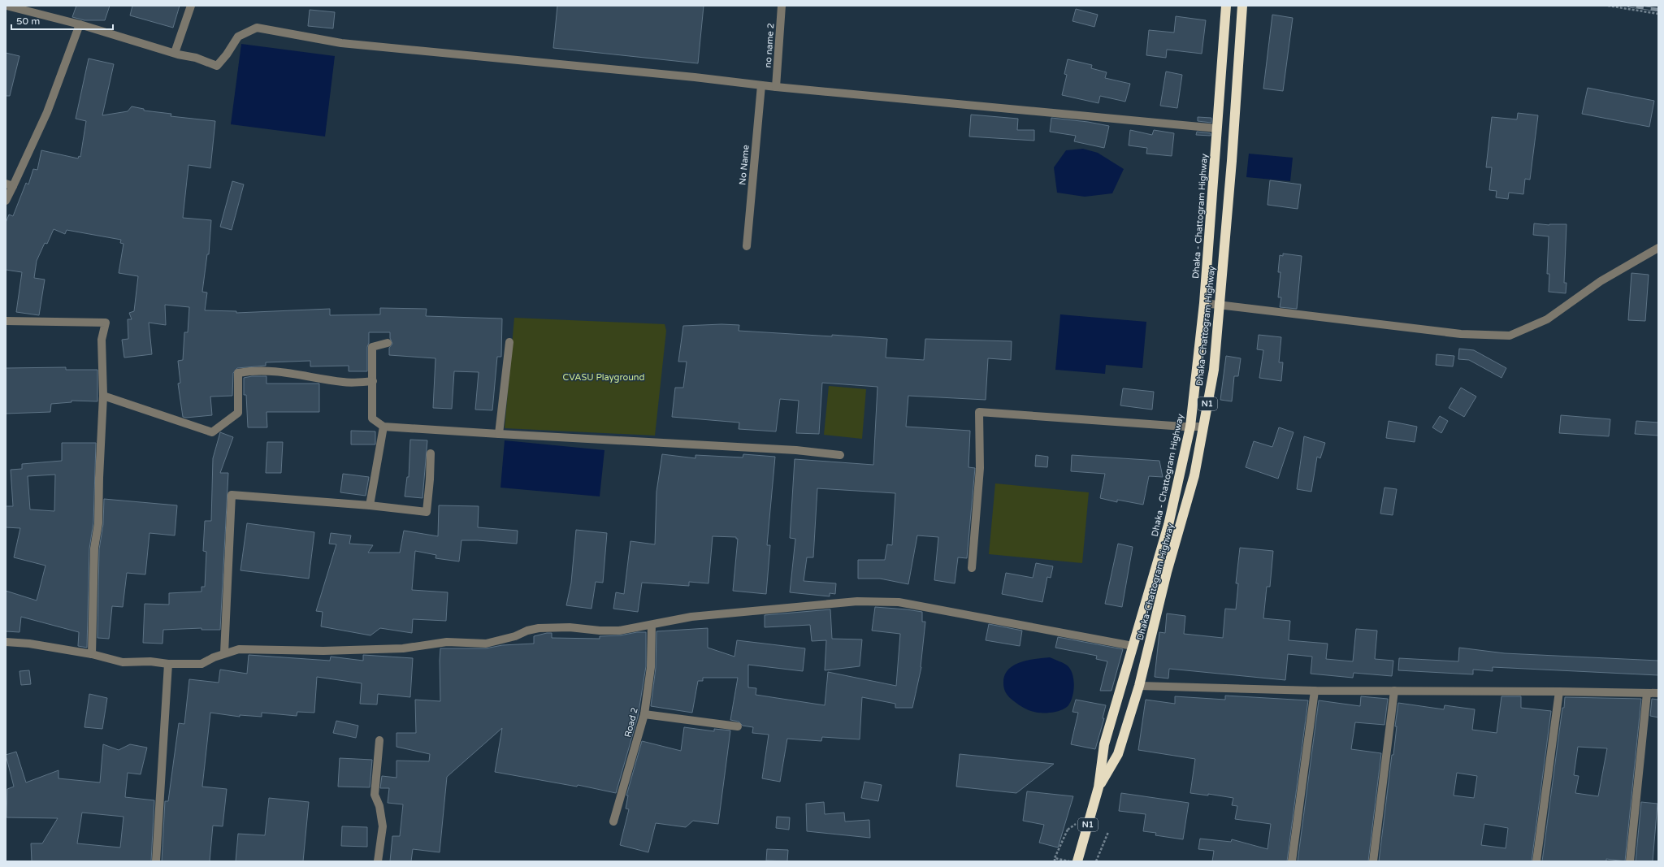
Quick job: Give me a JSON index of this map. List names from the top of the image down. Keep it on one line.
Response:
{"streets":{"highway":["Dhaka - Chattogram Highway","Dhaka-Chattogram Highway","N1"],"street":["no name 2","No Name","Road 2"]},"crossings":[["Dhaka - Chattogram Highway","Dhaka-Chattogram Highway"]],"parks":["CVASU Playground"],"scale_bar":"50 m"}
